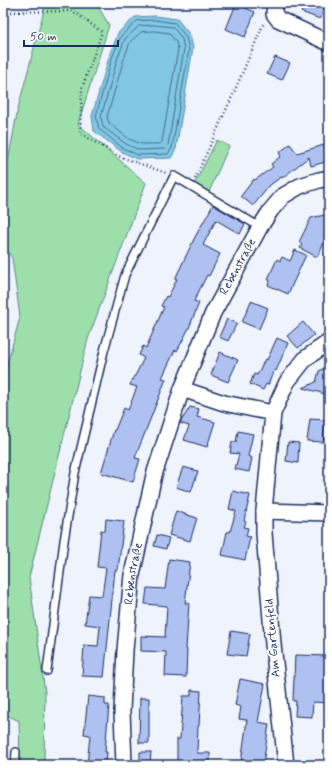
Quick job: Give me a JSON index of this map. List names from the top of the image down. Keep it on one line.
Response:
{"streets":{"street":["Rebenstraße","Am Gartenfeld"]},"scale_bar":"50 m"}
